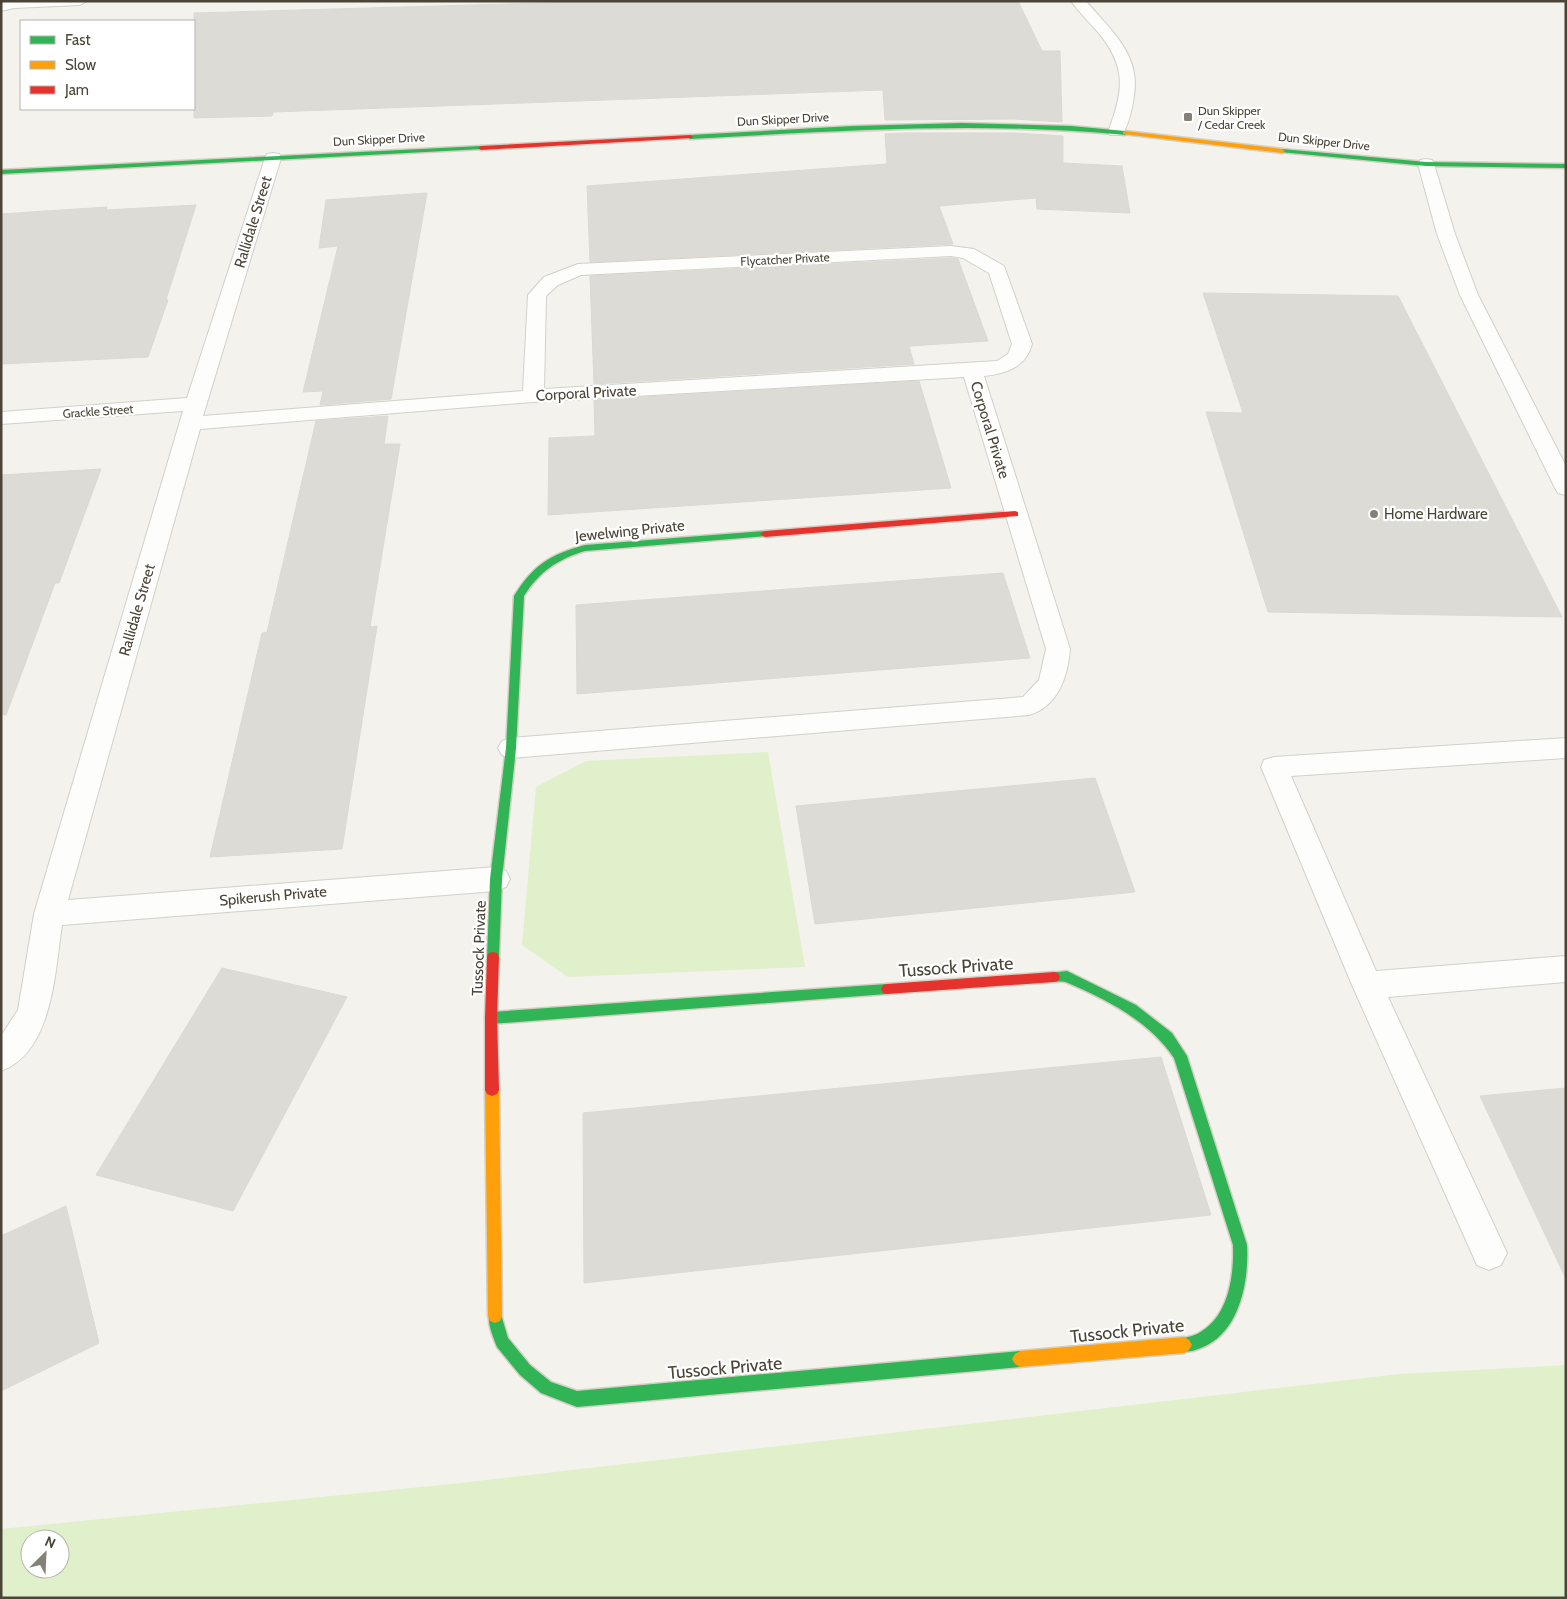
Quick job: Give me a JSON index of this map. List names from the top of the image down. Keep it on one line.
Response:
{"streets":{"street":["Dun Skipper Drive","Rallidale Street","Flycatcher Private","Corporal Private","Grackle Street","Jewelwing Private","Spikerush Private","Tussock Private"]},"crossings":[["Dun Skipper Drive","Rallidale Street"],["Rallidale Street","Corporal Private"],["Rallidale Street","Grackle Street"],["Rallidale Street","Spikerush Private"],["Flycatcher Private","Corporal Private"],["Corporal Private","Grackle Street"],["Corporal Private","Jewelwing Private"],["Jewelwing Private","Spikerush Private"],["Jewelwing Private","Tussock Private"],["Spikerush Private","Tussock Private"]],"places":{"transit":["Dun Skipper / Cedar Creek"],"other":["Home Hardware"]},"legend":["Fast","Slow","Jam"],"north":"top right"}
